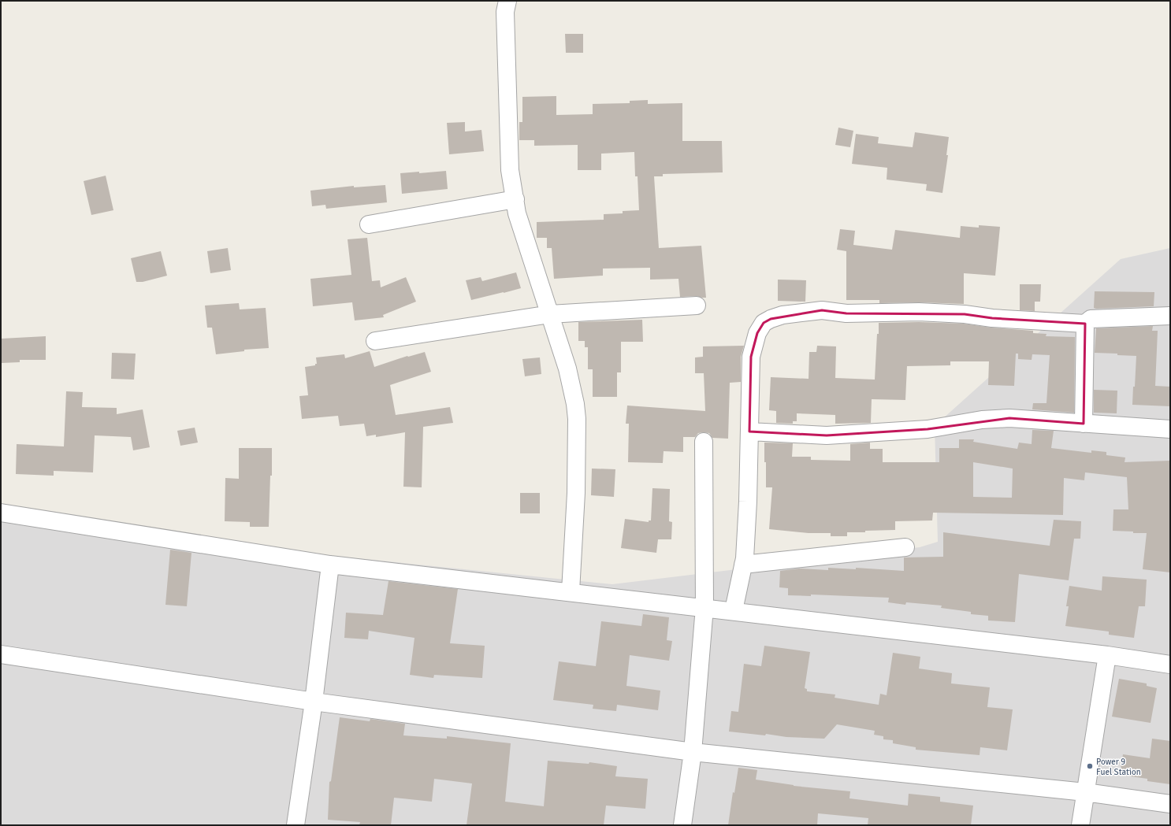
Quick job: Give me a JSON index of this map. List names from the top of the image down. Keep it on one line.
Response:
{"places":["Power 9 Fuel Station"]}
